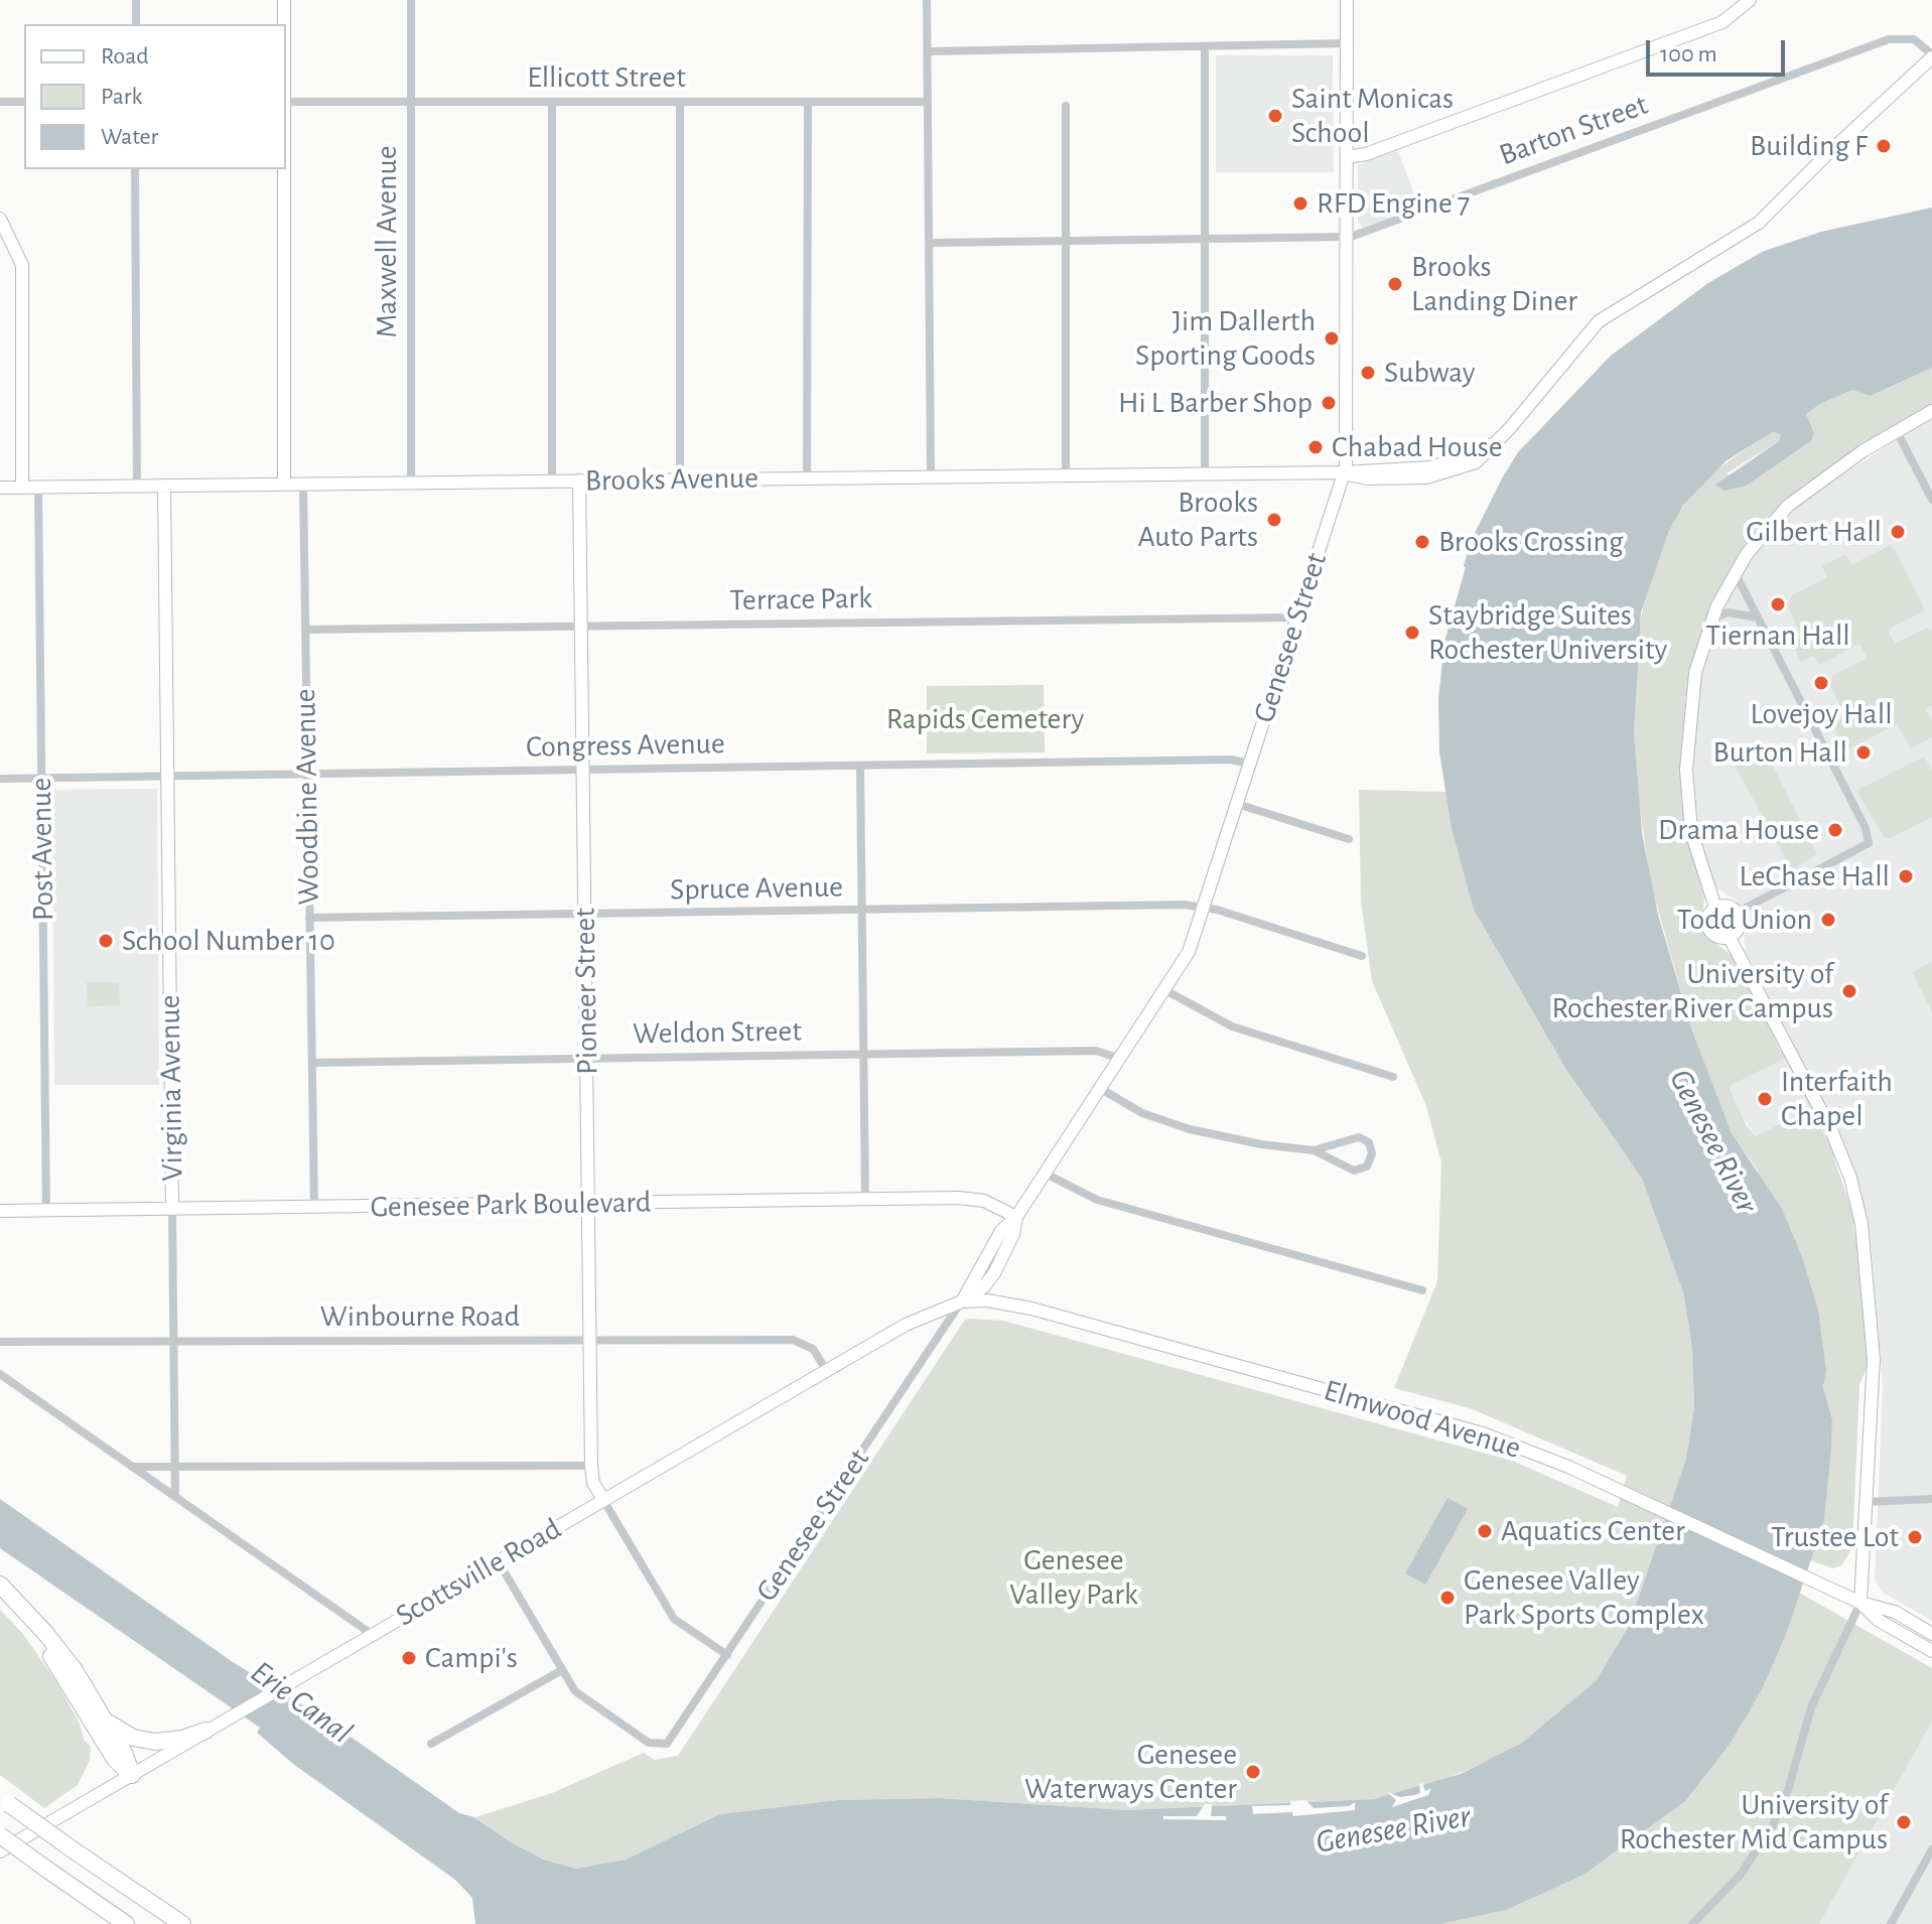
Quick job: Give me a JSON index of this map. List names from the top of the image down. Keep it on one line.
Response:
{"streets":{"main road":["Brooks Avenue","Genesee Street","Pioneer Street","Virginia Avenue","Genesee Park Boulevard","Elmwood Avenue","Scottsville Road"],"street":["Ellicott Street","Barton Street","Maxwell Avenue","Terrace Park","Congress Avenue","Woodbine Avenue","Post Avenue","Spruce Avenue","Weldon Street","Winbourne Road"]},"crossings":[["Ellicott Street","Maxwell Avenue"],["Barton Street","Brooks Avenue"],["Barton Street","Genesee Street"],["Maxwell Avenue","Brooks Avenue"],["Brooks Avenue","Genesee Street"],["Brooks Avenue","Woodbine Avenue"],["Brooks Avenue","Post Avenue"],["Brooks Avenue","Pioneer Street"],["Brooks Avenue","Virginia Avenue"],["Terrace Park","Genesee Street"],["Terrace Park","Woodbine Avenue"],["Terrace Park","Pioneer Street"],["Genesee Street","Congress Avenue"],["Genesee Street","Spruce Avenue"],["Genesee Street","Weldon Street"],["Genesee Street","Genesee Park Boulevard"],["Genesee Street","Elmwood Avenue"],["Genesee Street","Scottsville Road"],["Congress Avenue","Woodbine Avenue"],["Congress Avenue","Post Avenue"],["Congress Avenue","Pioneer Street"],["Congress Avenue","Virginia Avenue"],["Woodbine Avenue","Spruce Avenue"],["Woodbine Avenue","Weldon Street"],["Woodbine Avenue","Genesee Park Boulevard"],["Post Avenue","Genesee Park Boulevard"],["Spruce Avenue","Pioneer Street"],["Pioneer Street","Weldon Street"],["Pioneer Street","Genesee Park Boulevard"],["Pioneer Street","Winbourne Road"],["Pioneer Street","Scottsville Road"],["Virginia Avenue","Genesee Park Boulevard"],["Virginia Avenue","Winbourne Road"],["Winbourne Road","Scottsville Road"],["Elmwood Avenue","Scottsville Road"]],"water":["Genesee River","Erie Canal"],"parks":["Rapids Cemetery","Genesee Valley Park"],"places":["Saint Monicas School","Building F","RFD Engine 7","Brooks Landing Diner","Jim Dallerth Sporting Goods","Subway","Hi L Barber Shop","Chabad House","Brooks Auto Parts","Gilbert Hall","Brooks Crossing","Tiernan Hall","Staybridge Suites Rochester University","Lovejoy Hall","Burton Hall","Drama House","LeChase Hall","Todd Union","School Number 10","University of Rochester River Campus","Interfaith Chapel","Aquatics Center","Trustee Lot","Genesee Valley Park Sports Complex","Campi's","Genesee Waterways Center","University of Rochester Mid Campus"],"legend":["Road","Park","Water"],"scale_bar":"100 m"}
